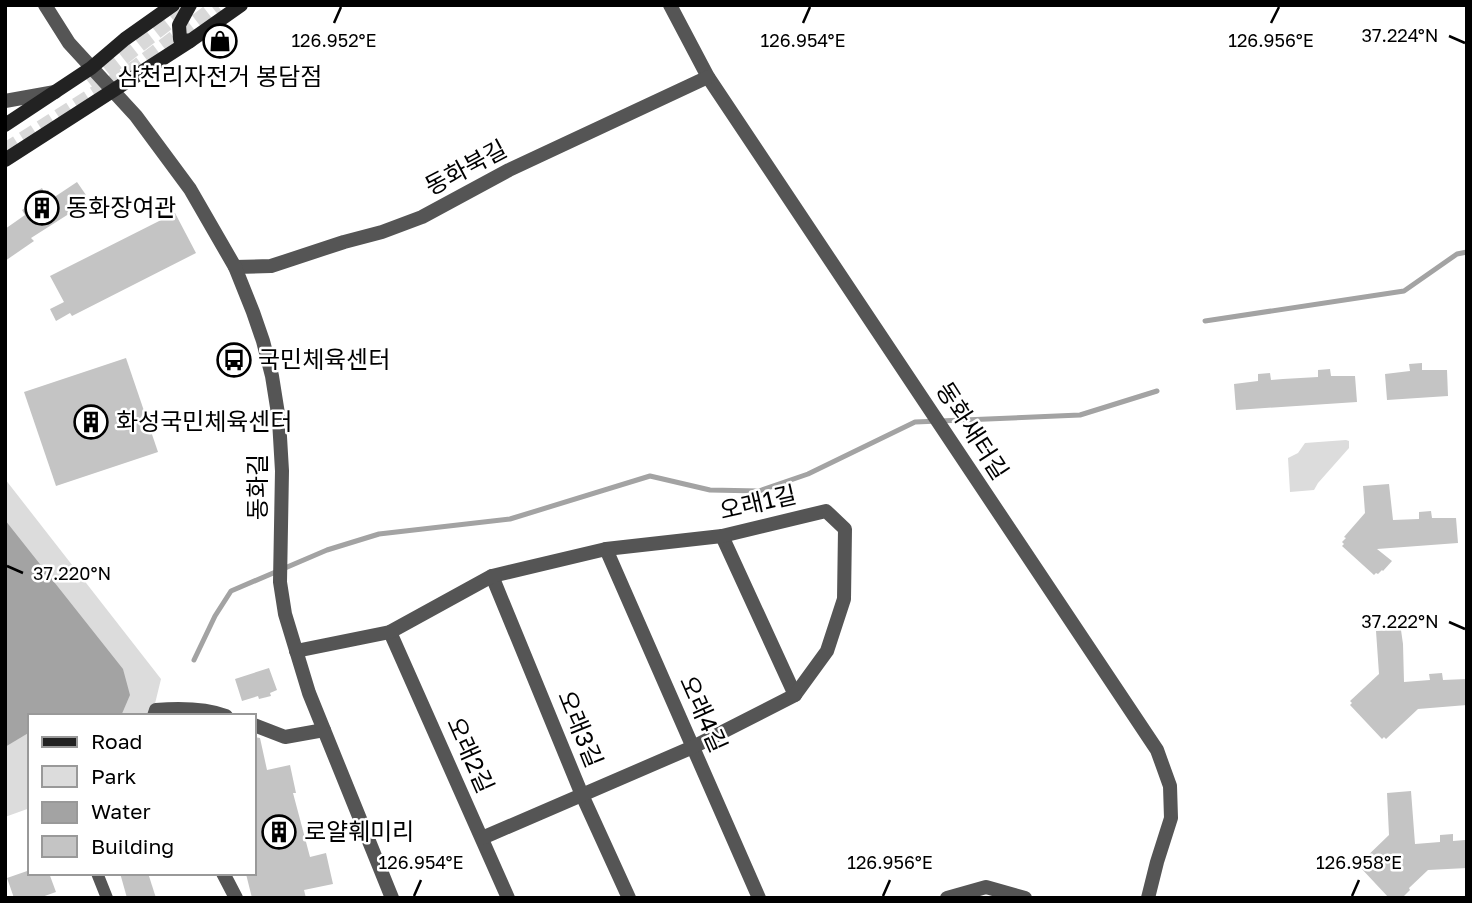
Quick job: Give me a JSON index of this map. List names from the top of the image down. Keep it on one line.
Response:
{"streets":{"street":["동화북길","동화새터길","동화길","오래1길","오래4길","오래3길","오래2길"]},"crossings":[["동화북길","동화새터길"],["동화북길","동화길"],["동화길","오래1길"],["오래1길","오래4길"],["오래1길","오래3길"],["오래1길","오래2길"]],"places":{"shop":["삼천리자전거 봉담점"],"building":["동화장여관","화성국민체육센터","로얄훼미리"],"bus stop":["국민체육센터"]},"legend":["Road","Park","Water","Building"],"coordinates":["37.224°N","126.952°E","126.954°E","126.956°E","37.220°N","37.222°N","126.958°E"]}
